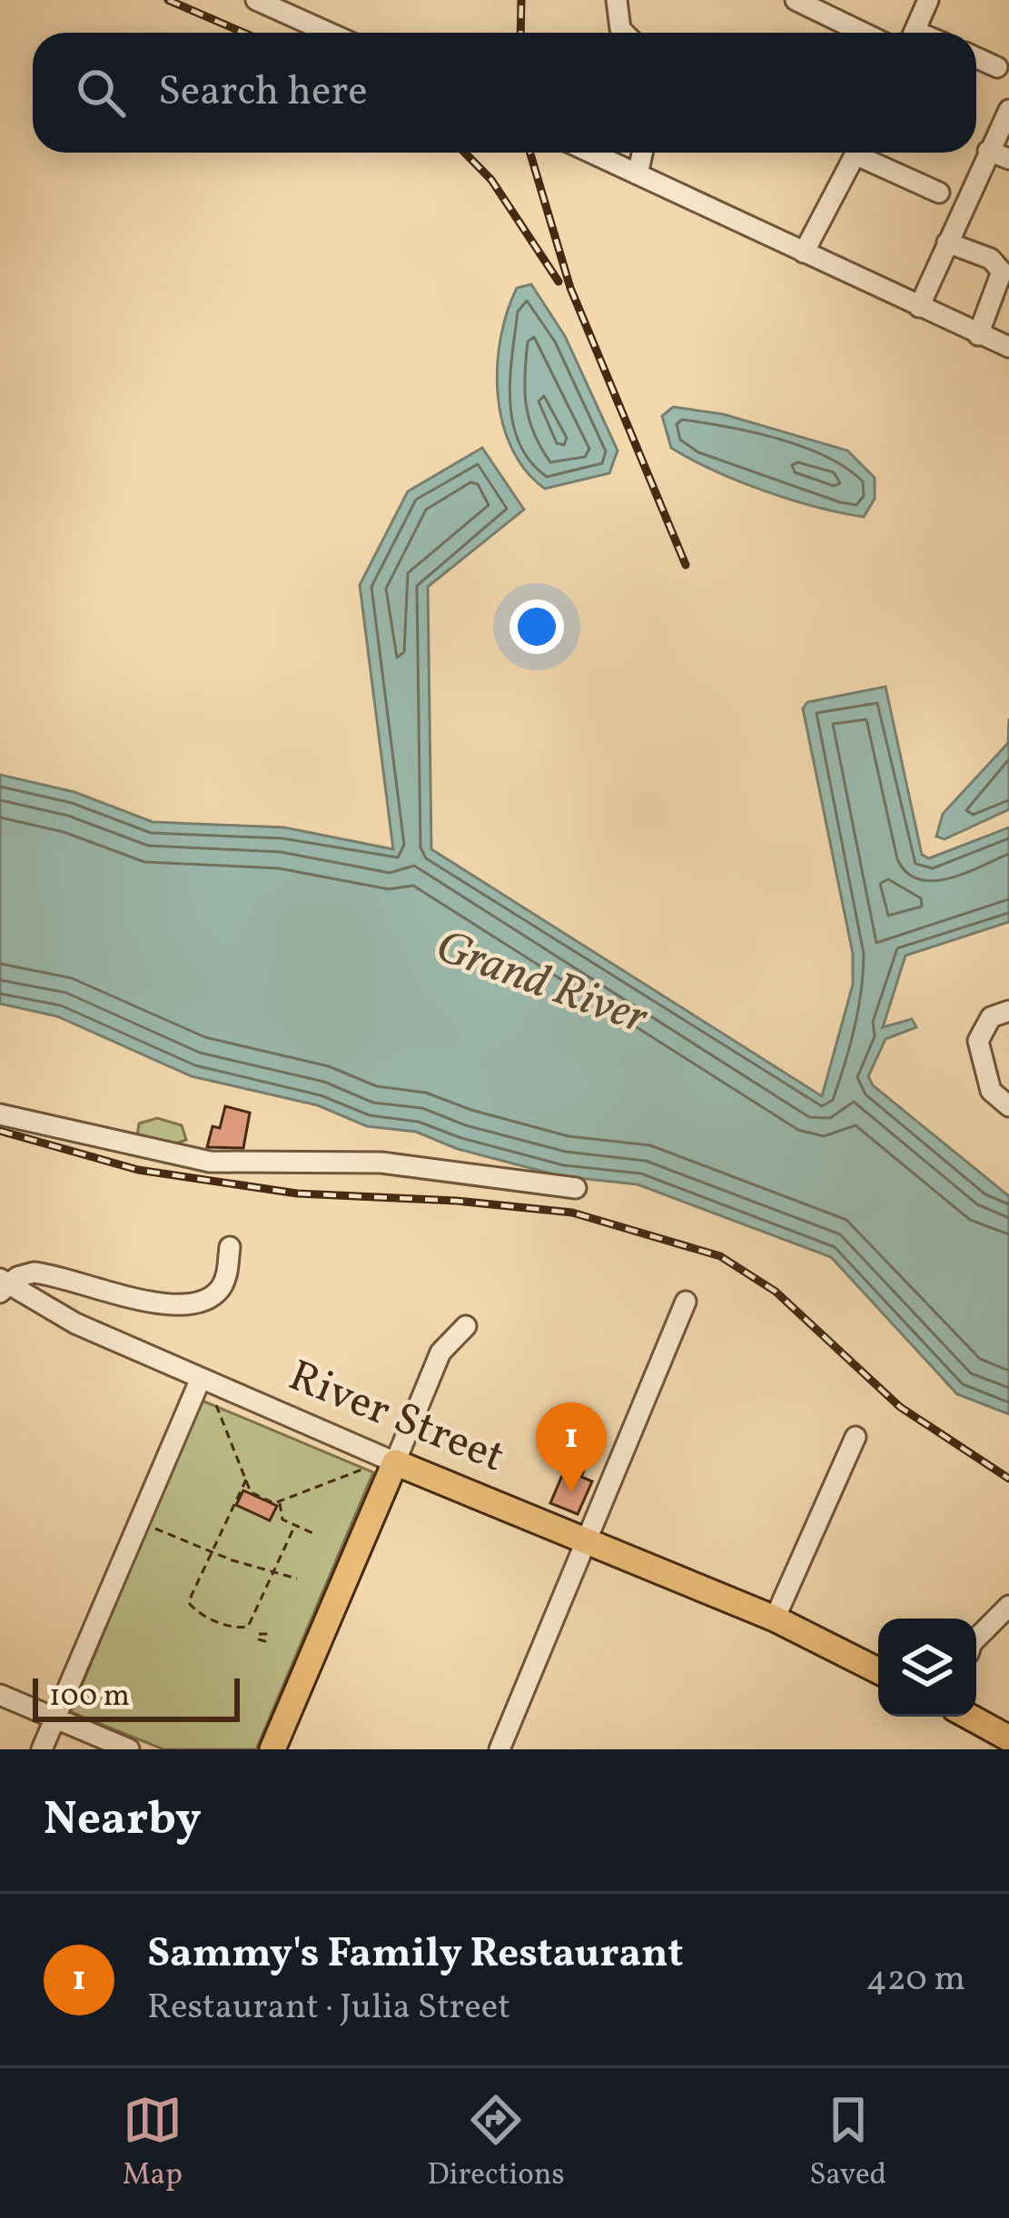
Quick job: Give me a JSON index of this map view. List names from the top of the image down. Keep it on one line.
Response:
{"streets":{"main road":["River Street"]},"water":["Grand River"],"scale_bar":"100 m","page":{"search":"Search here","pins":"1","scale":"100 m","heading":"Nearby","list":[{"mark":"1","name":"Sammy's Family Restaurant","note":"Restaurant · Julia Street","value":"420 m"}],"nav":["Map","Directions","Saved"]}}
